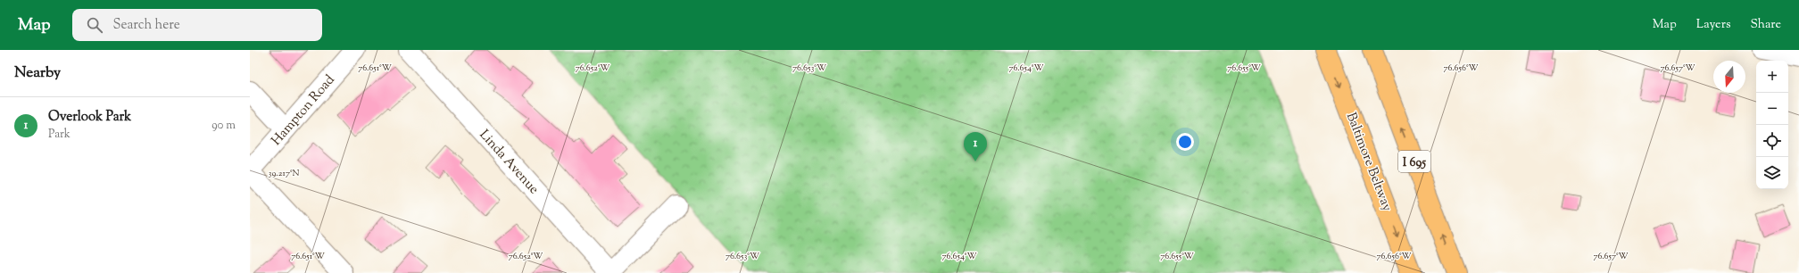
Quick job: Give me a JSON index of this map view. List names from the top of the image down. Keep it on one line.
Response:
{"streets":{"highway":["Baltimore Beltway","I 695"],"street":["Hampton Road","Linda Avenue"]},"north":"bottom","page":{"header":"Map","search":"Search here","nav":["Map","Layers","Share"],"heading":"Nearby","map_buttons":["+","−"],"list":[{"mark":"1","name":"Overlook Park","note":"Park","value":"90 m"}],"pins":"1"},"coordinates":["76.651°W","76.652°W","76.653°W","76.654°W","76.655°W","76.656°W","76.657°W","39.217°N"]}
